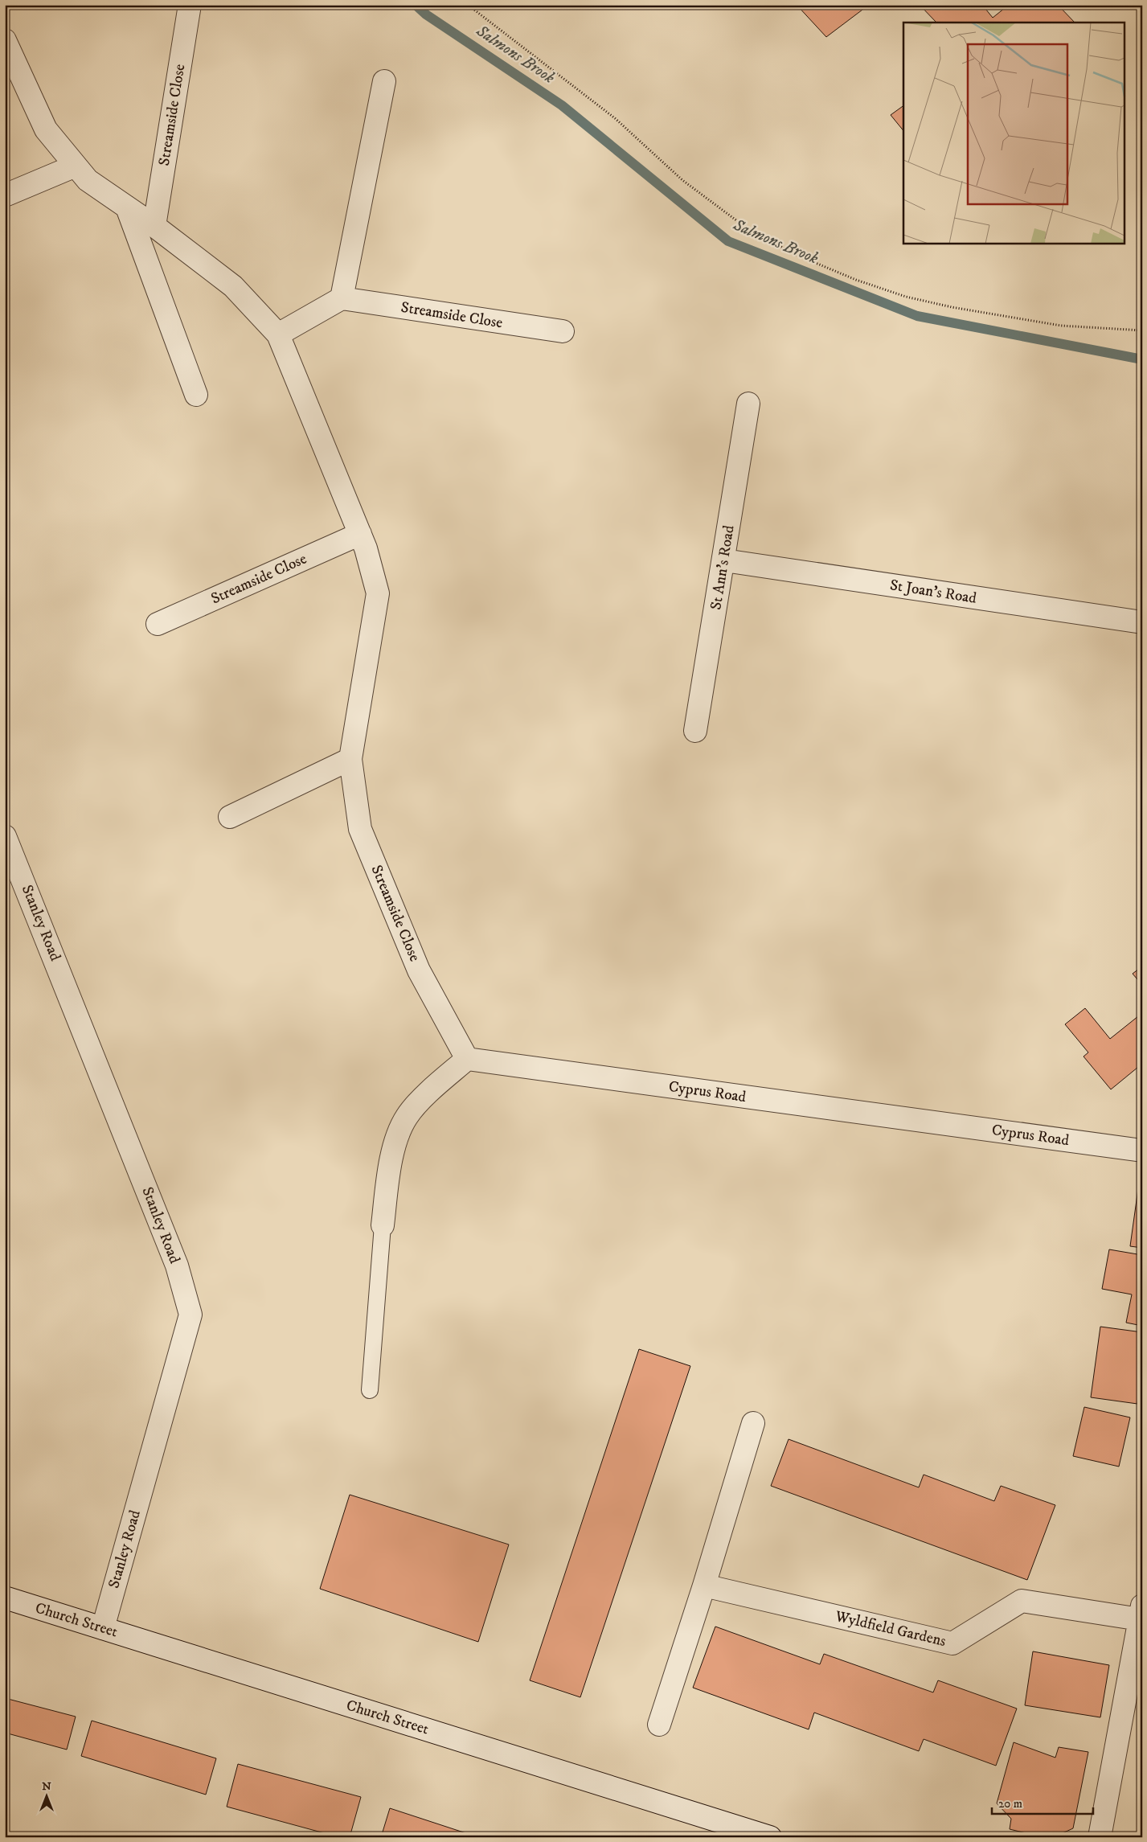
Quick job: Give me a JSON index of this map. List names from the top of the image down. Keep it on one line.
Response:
{"streets":{"street":["Streamside Close","St Ann's Road","St Joan's Road","Stanley Road","Cyprus Road","Church Street","Wyldfield Gardens"]},"crossings":[["Streamside Close","Cyprus Road"],["St Ann's Road","St Joan's Road"],["Stanley Road","Church Street"]],"water":["Salmons Brook"],"scale_bar":"20 m","north":"top"}
